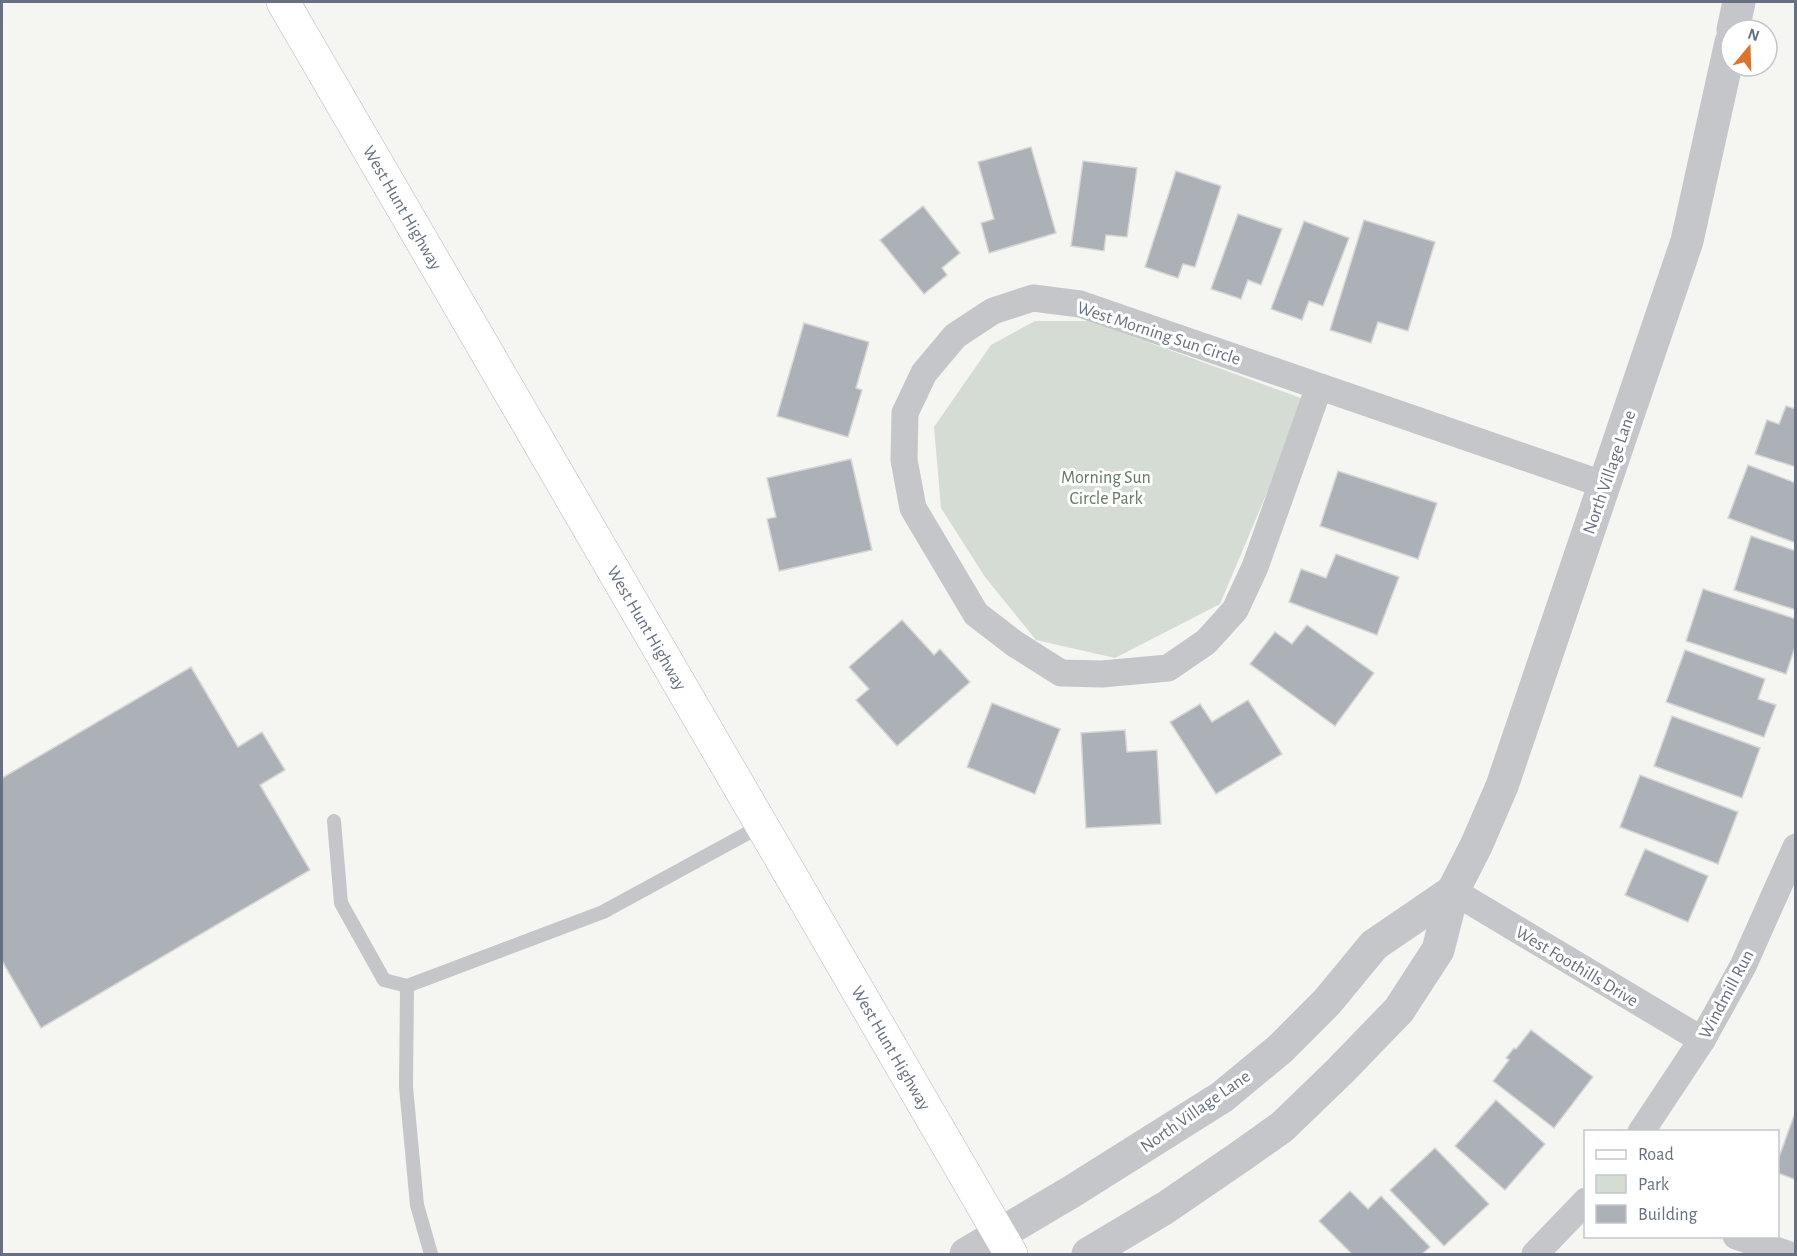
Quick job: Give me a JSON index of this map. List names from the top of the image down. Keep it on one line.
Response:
{"streets":{"main road":["West Hunt Highway"],"street":["West Morning Sun Circle","North Village Lane","West Foothills Drive","Windmill Run"]},"crossings":[["West Hunt Highway","North Village Lane"],["West Morning Sun Circle","North Village Lane"],["North Village Lane","West Foothills Drive"],["West Foothills Drive","Windmill Run"]],"parks":["Morning Sun Circle Park"],"legend":["Road","Park","Building"],"north":"top"}
